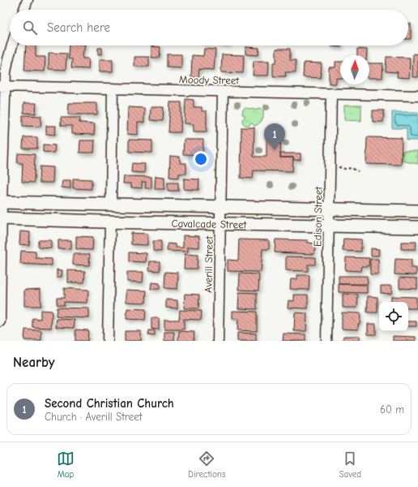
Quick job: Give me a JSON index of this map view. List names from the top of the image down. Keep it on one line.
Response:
{"streets":{"main road":["Cavalcade Street"],"street":["Moody Street","Edison Street","Averill Street"]},"crossings":[["Moody Street","Edison Street"],["Moody Street","Averill Street"],["Edison Street","Cavalcade Street"],["Cavalcade Street","Averill Street"]],"north":"top","page":{"search":"Search here","pins":"1","heading":"Nearby","list":[{"mark":"1","name":"Second Christian Church","note":"Church · Averill Street","value":"60 m"}],"nav":["Map","Directions","Saved"]}}
